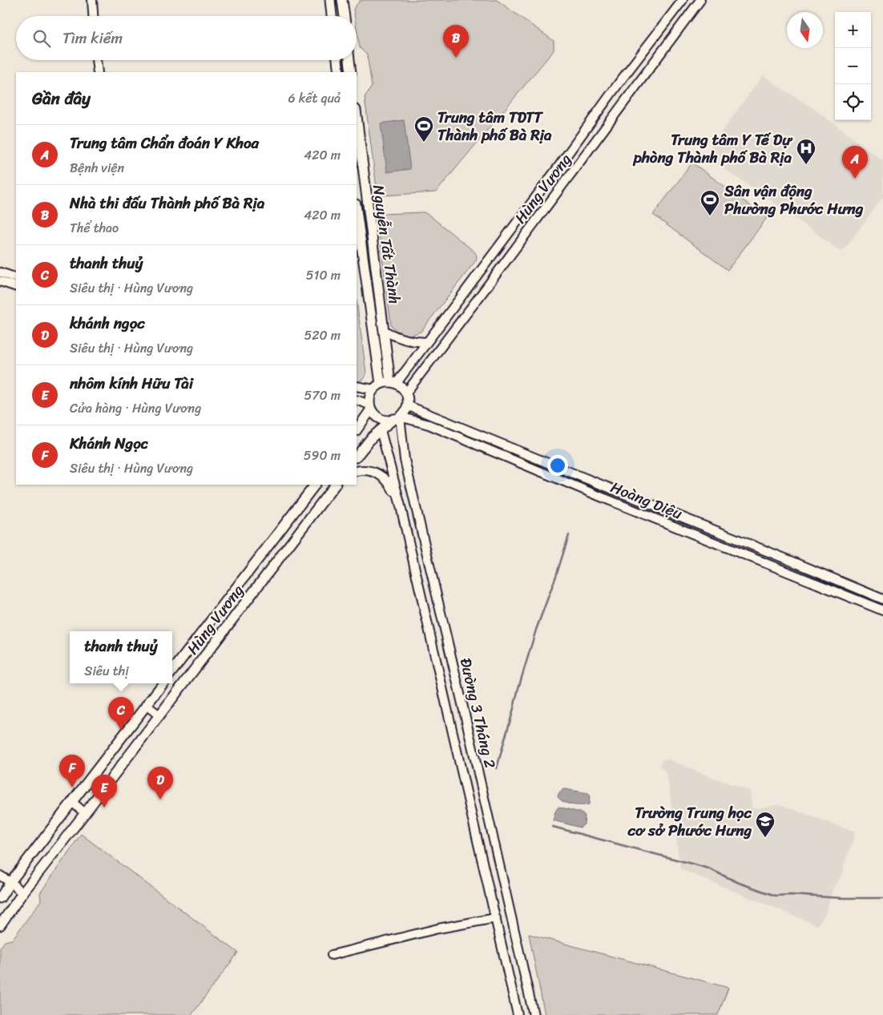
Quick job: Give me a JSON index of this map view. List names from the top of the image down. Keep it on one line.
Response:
{"streets":{"main road":["Hùng Vương","Nguyễn Tất Thành","Hoàng Diệu","Đường 3 Tháng 2"]},"crossings":[["Hùng Vương","Nguyễn Tất Thành"],["Hùng Vương","Hoàng Diệu"],["Hùng Vương","Đường 3 Tháng 2"],["Nguyễn Tất Thành","Hoàng Diệu"],["Nguyễn Tất Thành","Đường 3 Tháng 2"],["Hoàng Diệu","Đường 3 Tháng 2"]],"places":{"sports":["Trung tâm TDTT Thành phố Bà Rịa","Sân vận động Phường Phước Hưng"],"hospital":["Trung tâm Y Tế Dự phòng Thành phố Bà Rịa"],"school or university":["Trường Trung học cơ sở Phước Hưng"]},"north":"bottom","page":{"map_buttons":["+","−"],"search":"Tìm kiếm","pins":["B","A","C","F","D","E"],"heading":["Gần đây","6 kết quả"],"list":[{"mark":"A","name":"Trung tâm Chẩn đoán Y Khoa","note":"Bệnh viện","value":"420 m"},{"mark":"B","name":"Nhà thi đấu Thành phố Bà Rịa","note":"Thể thao","value":"420 m"},{"mark":"C","name":"thanh thuỷ","note":"Siêu thị · Hùng Vương","value":"510 m"},{"mark":"D","name":"khánh ngọc","note":"Siêu thị · Hùng Vương","value":"520 m"},{"mark":"E","name":"nhôm kính Hữu Tài","note":"Cửa hàng · Hùng Vương","value":"570 m"},{"mark":"F","name":"Khánh Ngọc","note":"Siêu thị · Hùng Vương","value":"590 m"}],"popup":["thanh thuỷ","Siêu thị"]}}
